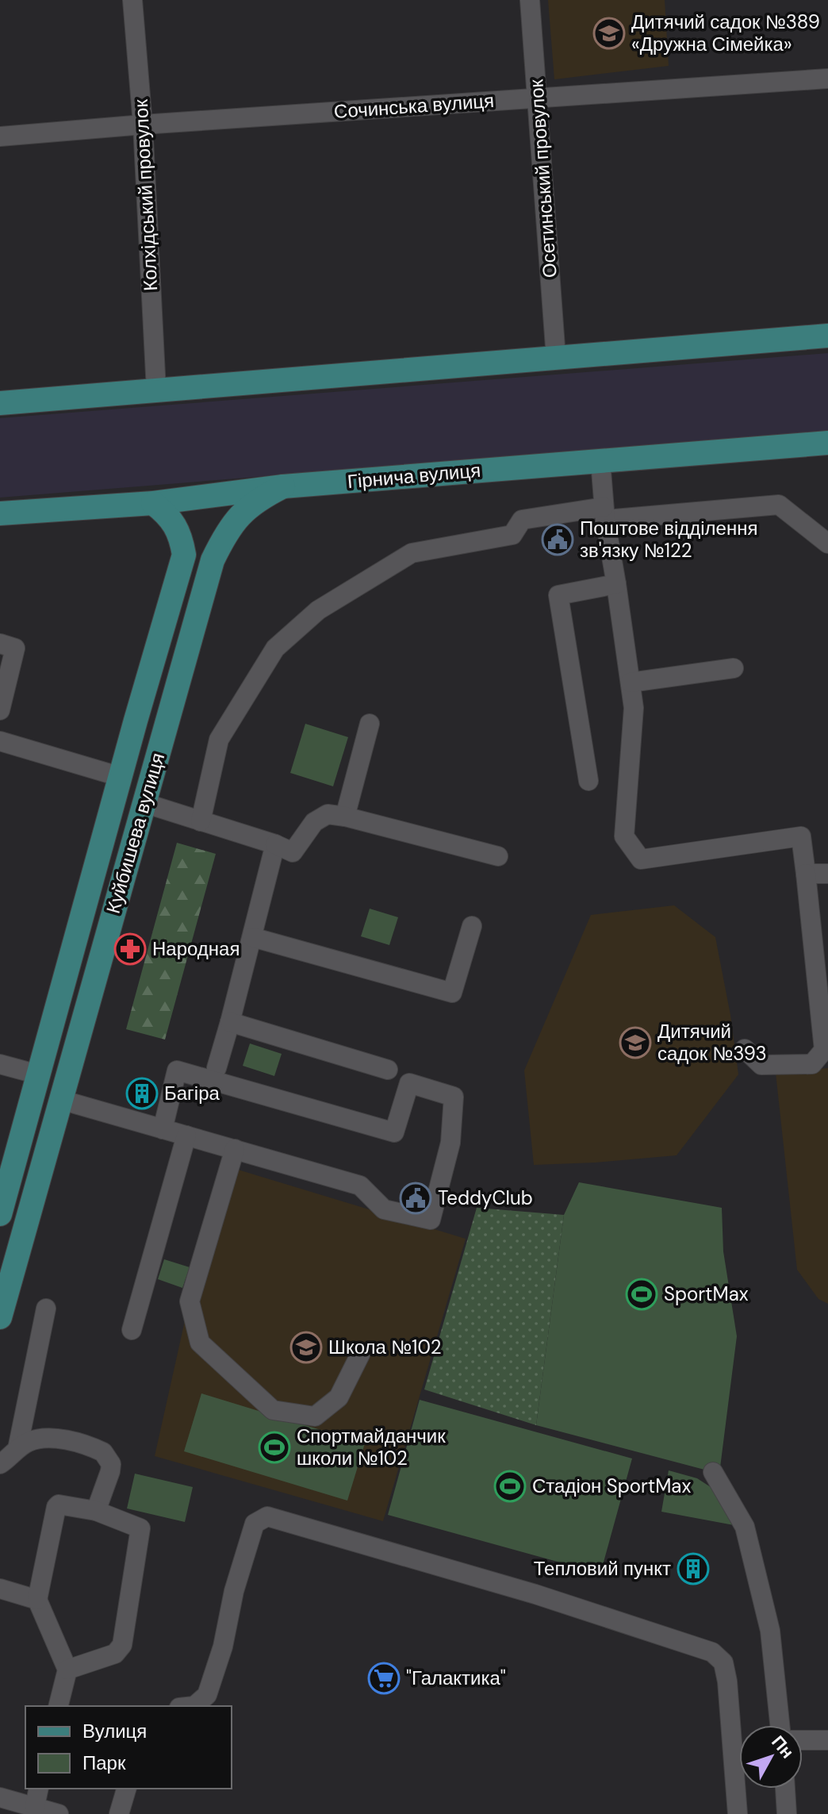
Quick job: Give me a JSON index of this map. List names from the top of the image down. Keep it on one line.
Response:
{"streets":{"main road":["Гірнича вулиця","Куйбишева вулиця"],"street":["Сочинська вулиця","Осетинський провулок","Колхідський провулок"]},"crossings":[["Сочинська вулиця","Осетинський провулок"],["Сочинська вулиця","Колхідський провулок"],["Гірнича вулиця","Куйбишева вулиця"]],"places":{"school or university":["Дитячий садок №389 «Дружна Сімейка»","Дитячий садок №393","Школа №102"],"public building":["Поштове відділення зв'язку №122","TeddyClub"],"pharmacy":["Народная"],"building":["Багіра","Тепловий пункт"],"sports":["SportMax","Спортмайданчик школи №102","Стадіон SportMax"],"supermarket":["\"Галактика\""]},"legend":["Вулиця","Парк"],"north":"top right"}
